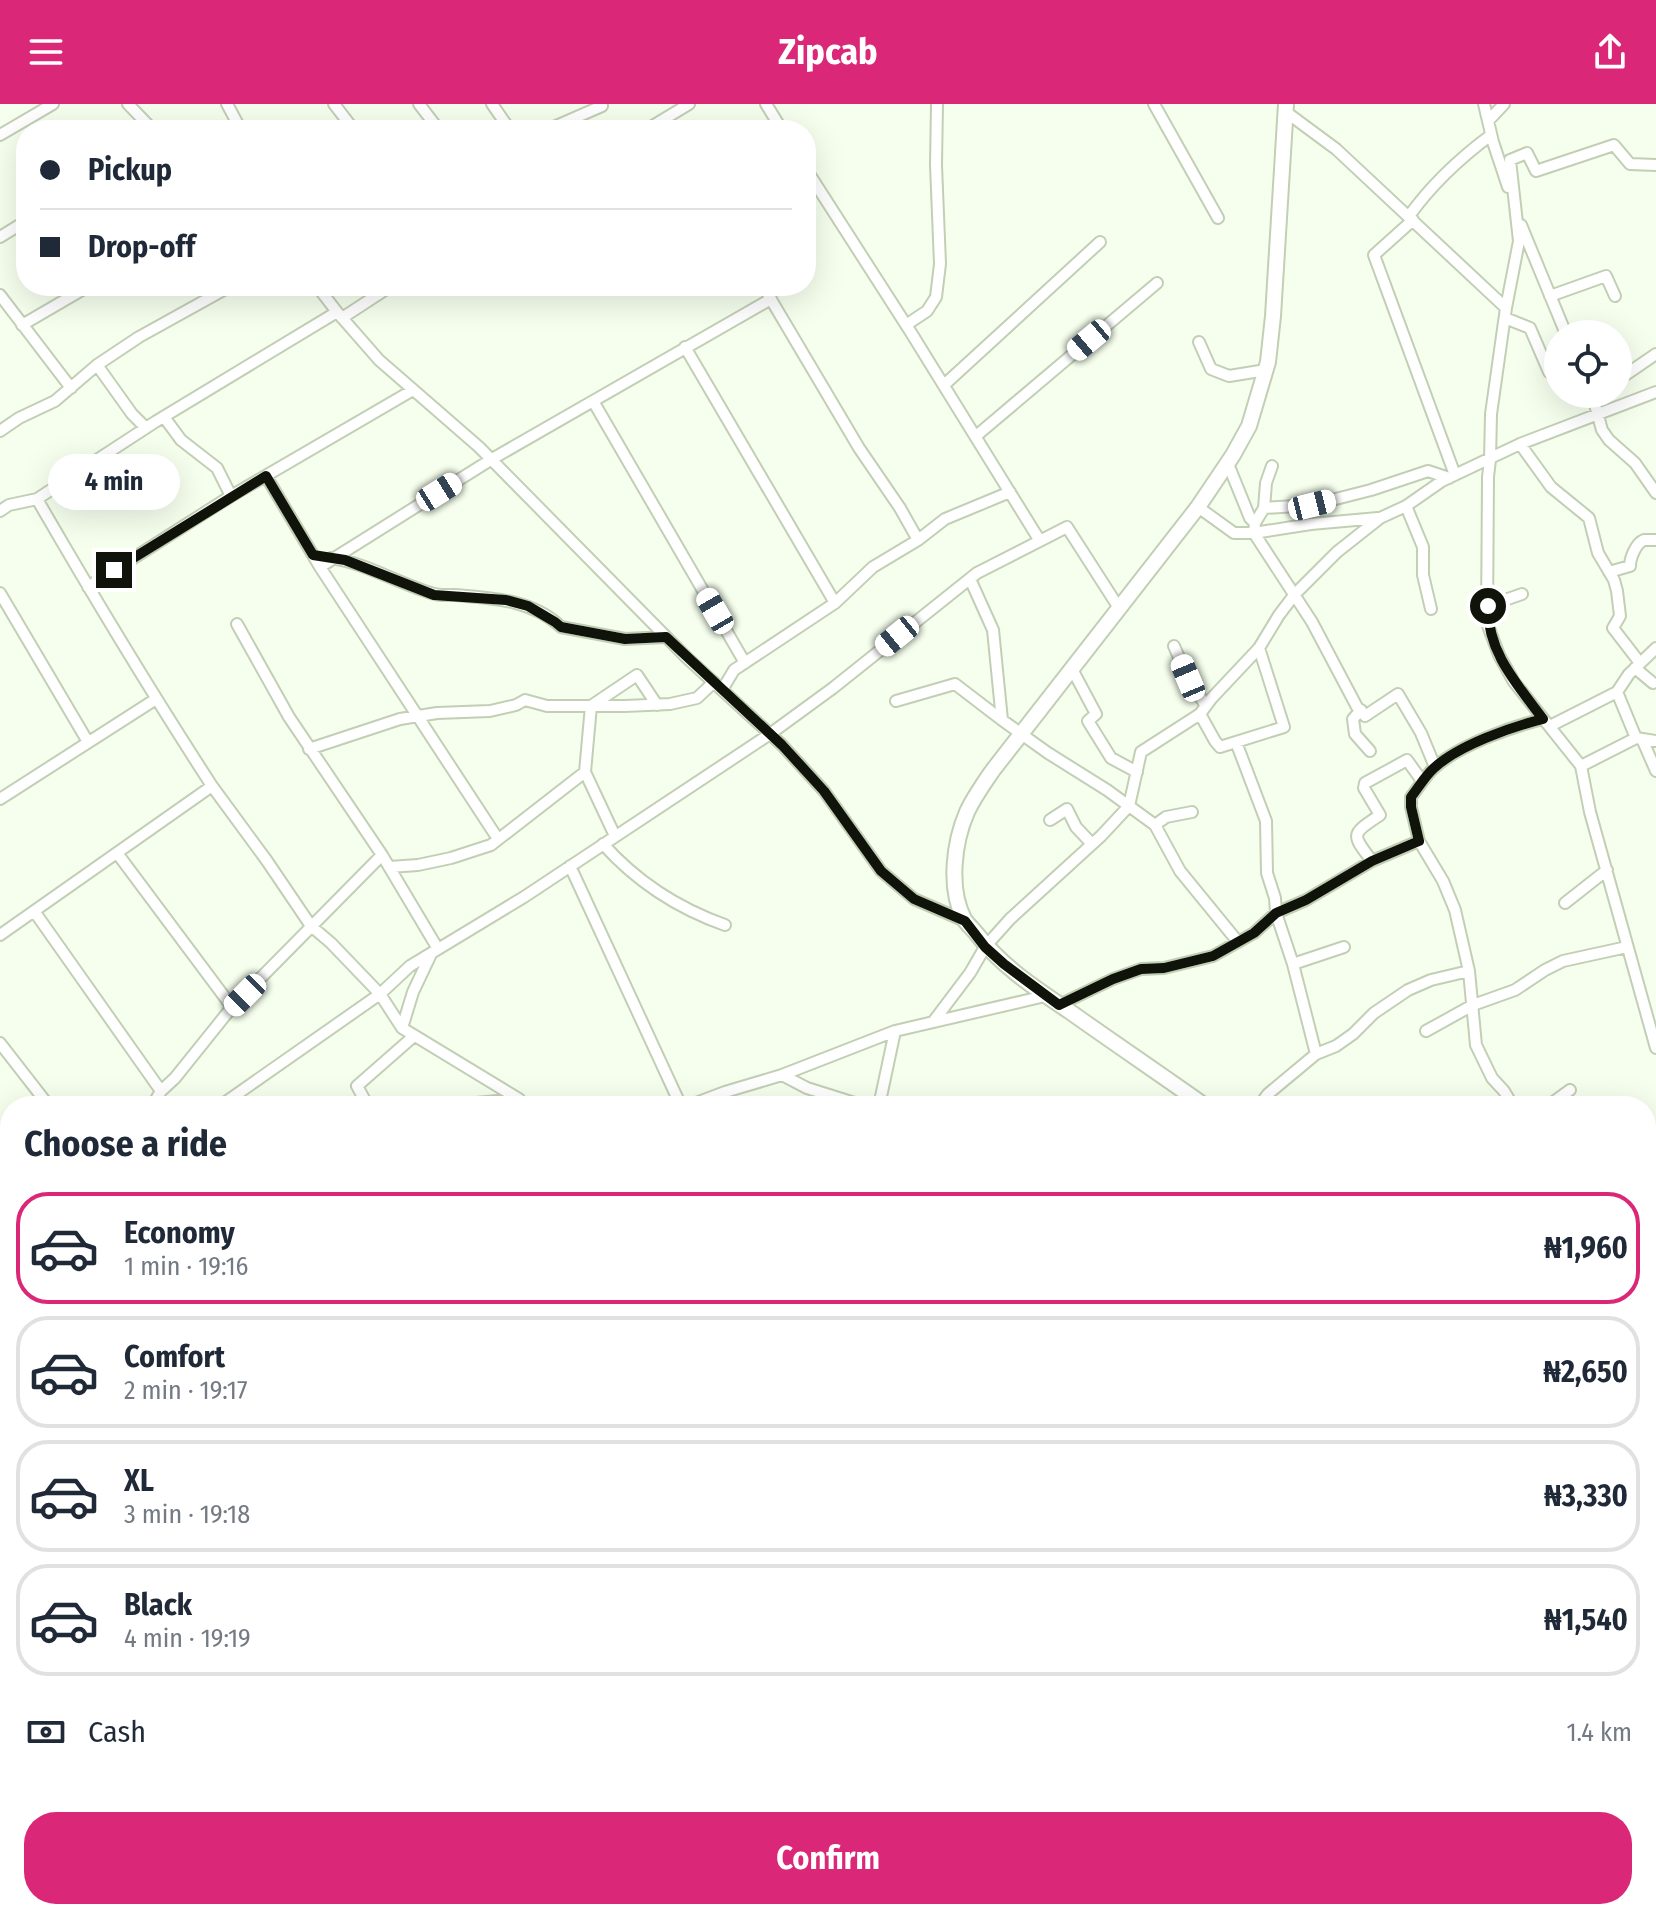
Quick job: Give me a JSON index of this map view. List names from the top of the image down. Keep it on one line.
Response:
{"page":{"header":"Zipcab","banner":["Pickup","Drop-off"],"bubble":"4 min","heading":"Choose a ride","list":[{"name":"Economy","note":"1 min · 19:16","value":"₦1,960"},{"name":"Comfort","note":"2 min · 19:17","value":"₦2,650"},{"name":"XL","note":"3 min · 19:18","value":"₦3,330"},{"name":"Black","note":"4 min · 19:19","value":"₦1,540"}],"pay":["Cash","1.4 km"],"buttons":"Confirm"}}
